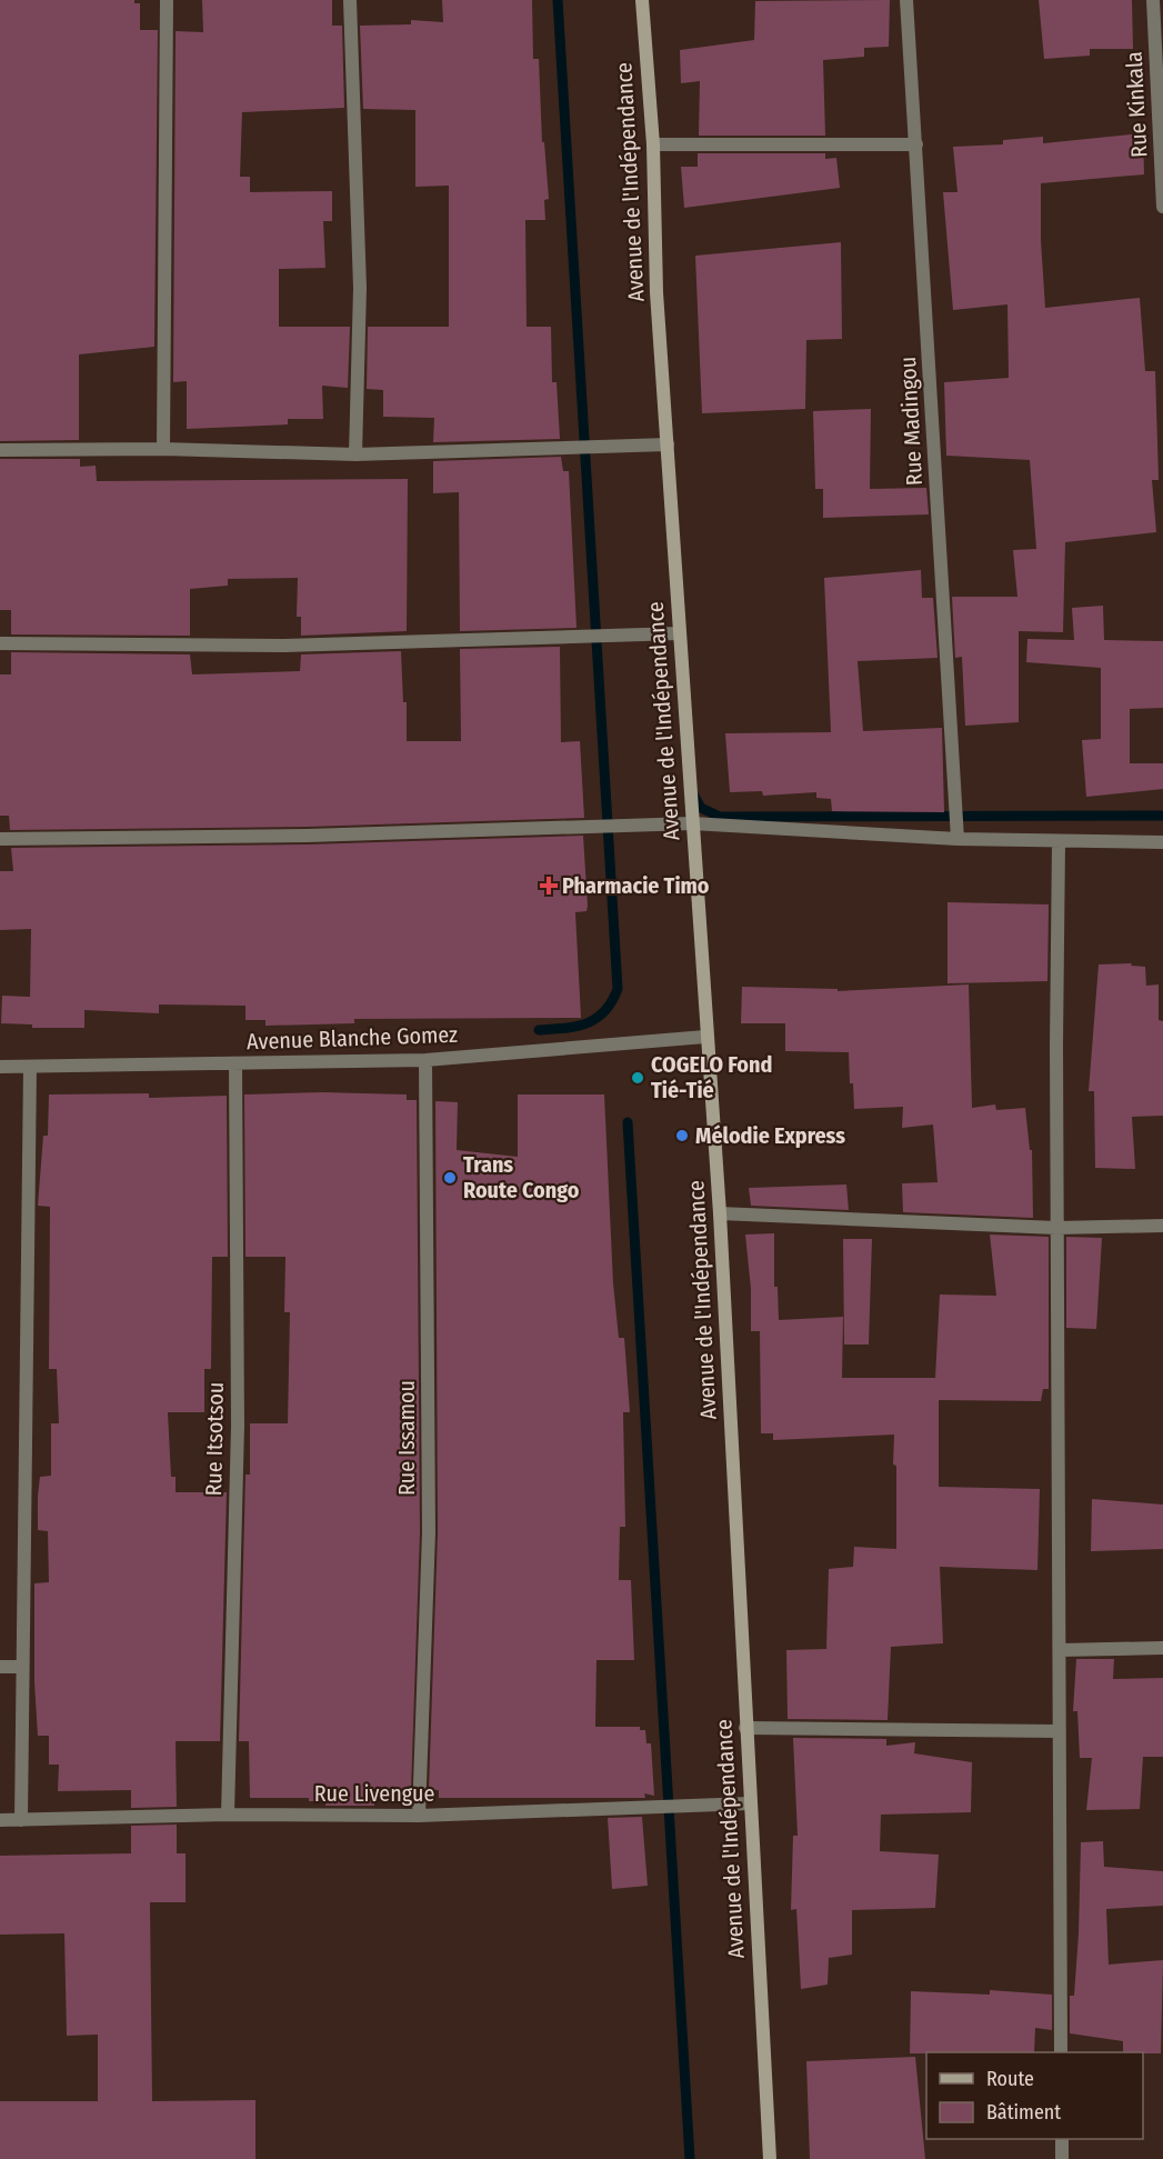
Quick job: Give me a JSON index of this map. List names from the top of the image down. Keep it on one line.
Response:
{"streets":{"street":["Rue Kinkala","Avenue de l'Indépendance","Rue Madingou","Avenue Blanche Gomez","Rue Issamou","Rue Itsotsou","Rue Livengue"]},"crossings":[["Avenue de l'Indépendance","Avenue Blanche Gomez"],["Avenue de l'Indépendance","Rue Livengue"],["Avenue Blanche Gomez","Rue Issamou"],["Avenue Blanche Gomez","Rue Itsotsou"],["Rue Issamou","Rue Livengue"],["Rue Itsotsou","Rue Livengue"]],"places":{"health":["Pharmacie Timo"],"other":["COGELO Fond Tié-Tié","Mélodie Express","Trans Route Congo"]},"legend":["Route","Bâtiment"]}
